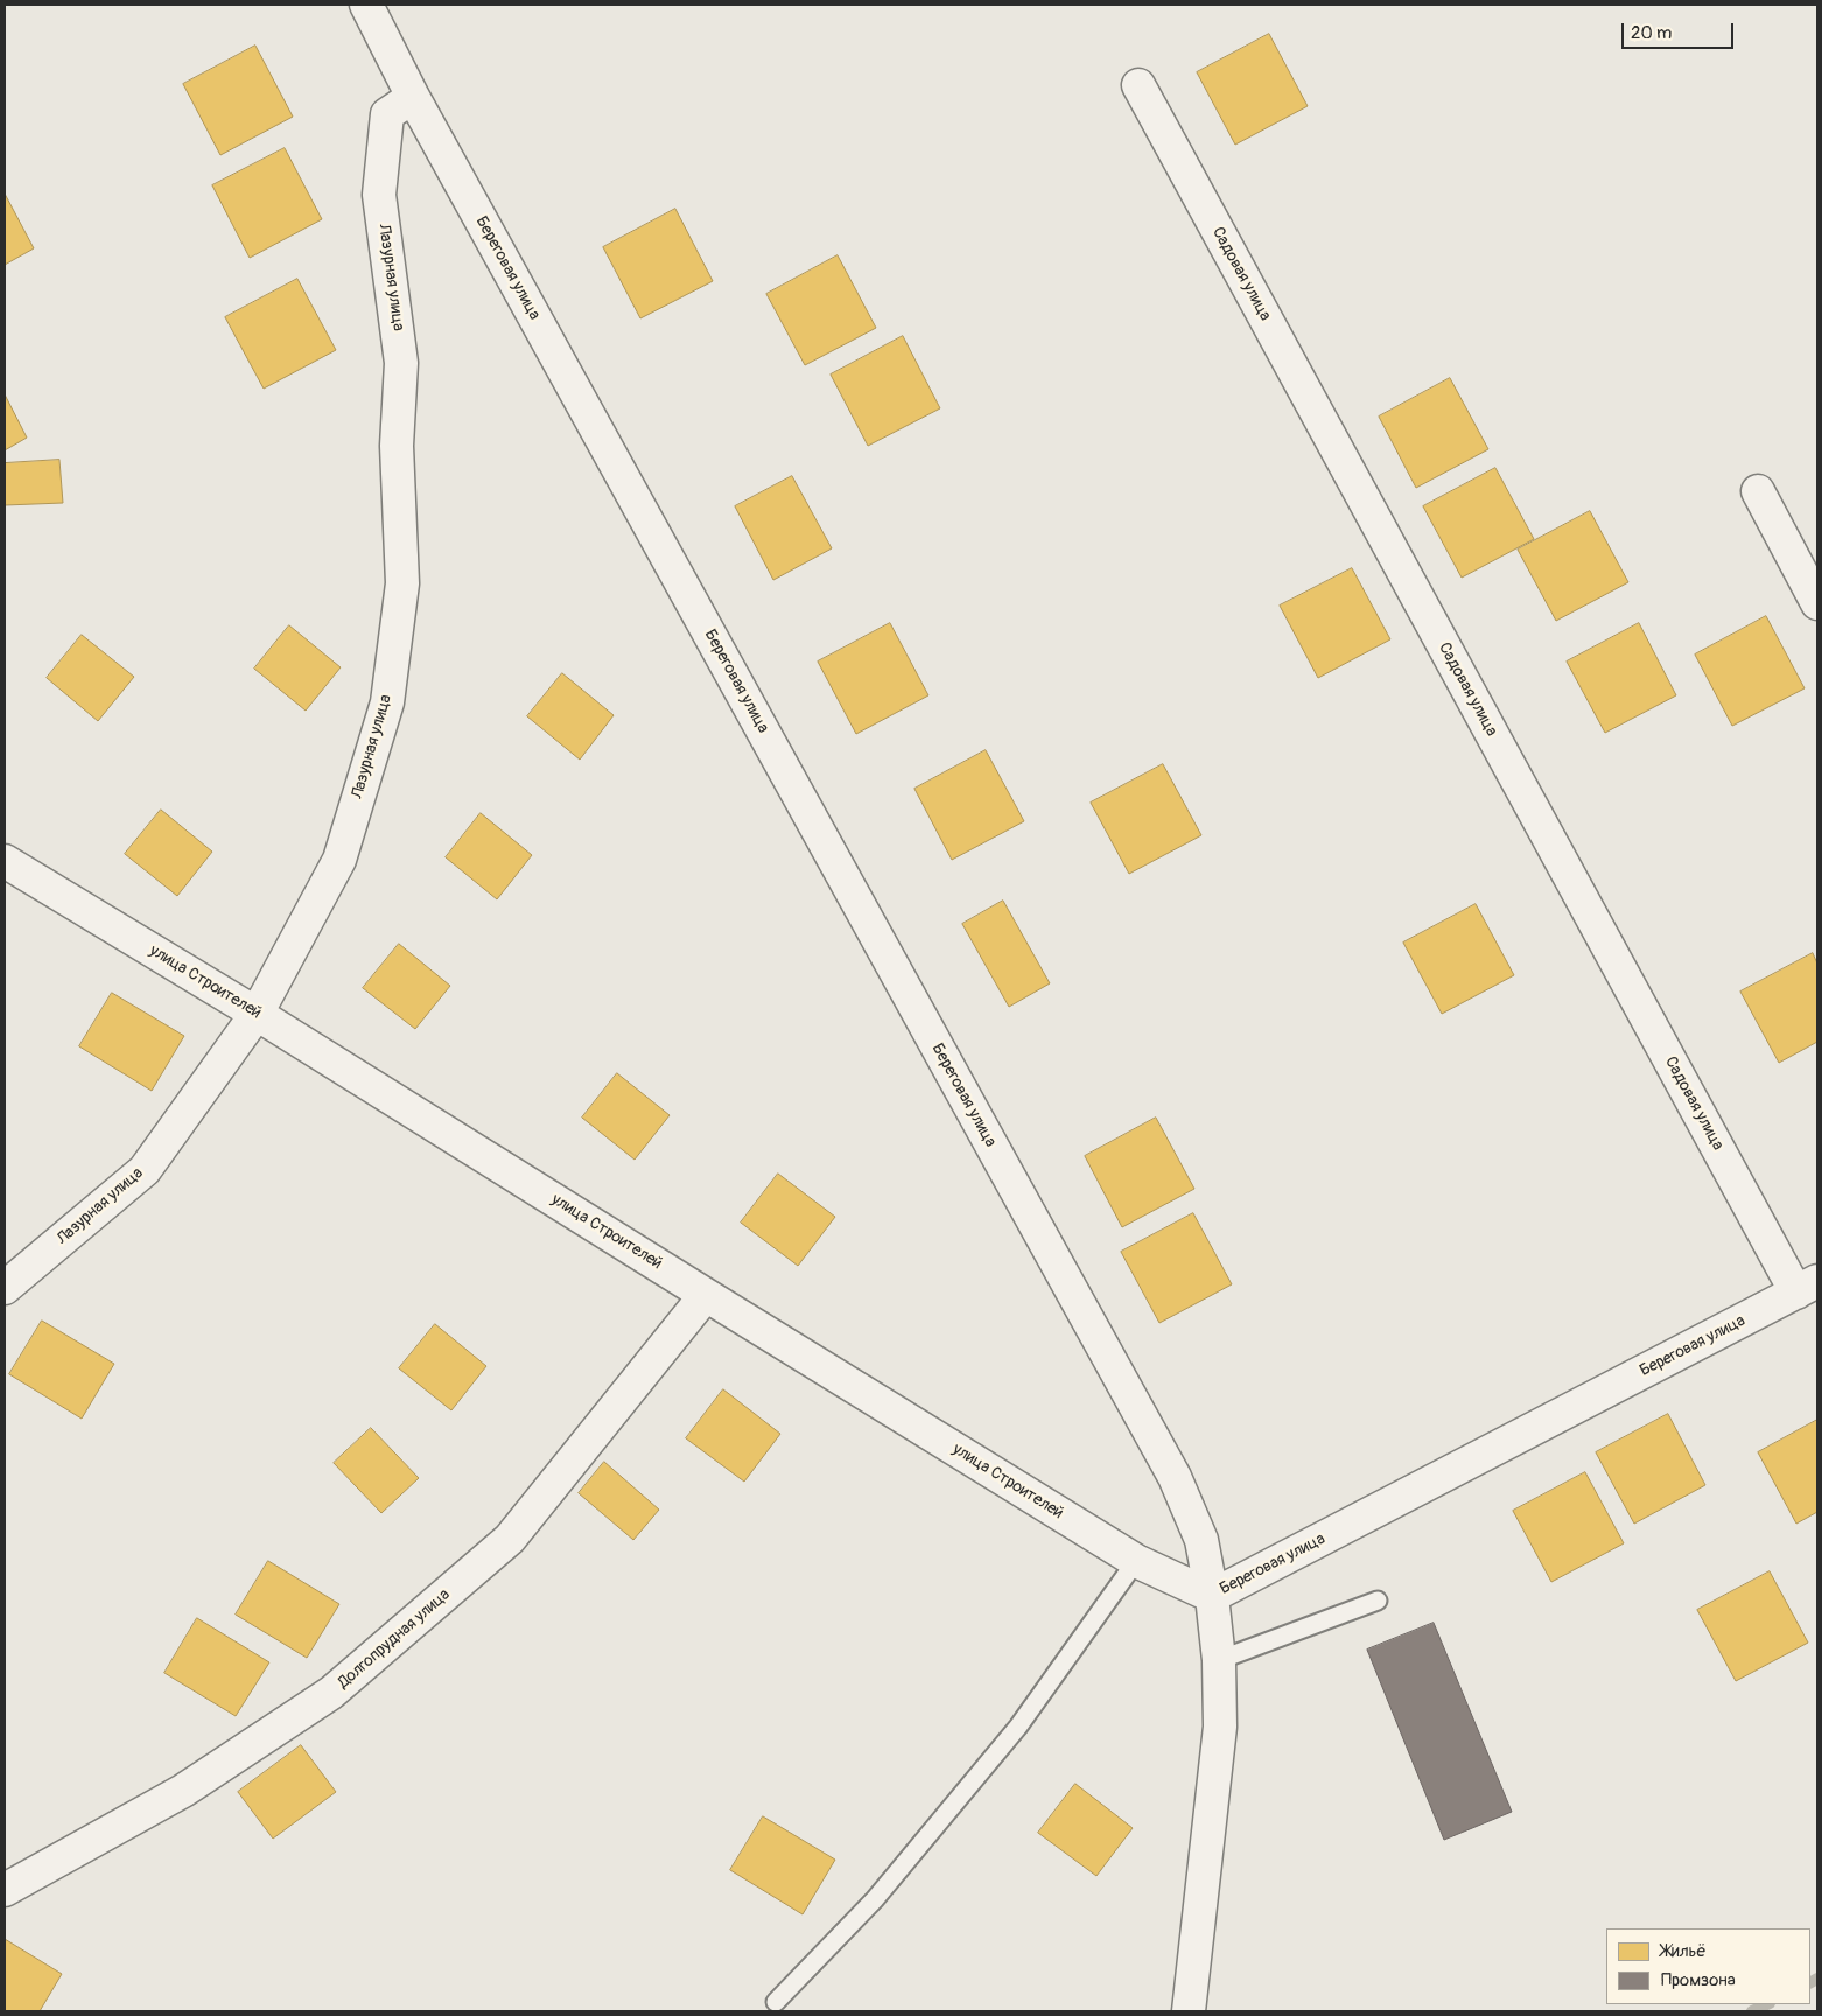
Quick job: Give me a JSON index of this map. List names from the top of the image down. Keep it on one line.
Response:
{"streets":{"street":["Береговая улица","Садовая улица","Лазурная улица","улица Строителей","Долгопрудная улица"]},"crossings":[["Береговая улица","Садовая улица"],["Береговая улица","Лазурная улица"],["Береговая улица","улица Строителей"],["Лазурная улица","улица Строителей"],["улица Строителей","Долгопрудная улица"]],"legend":["Жильё","Промзона"],"scale_bar":"20 m"}
